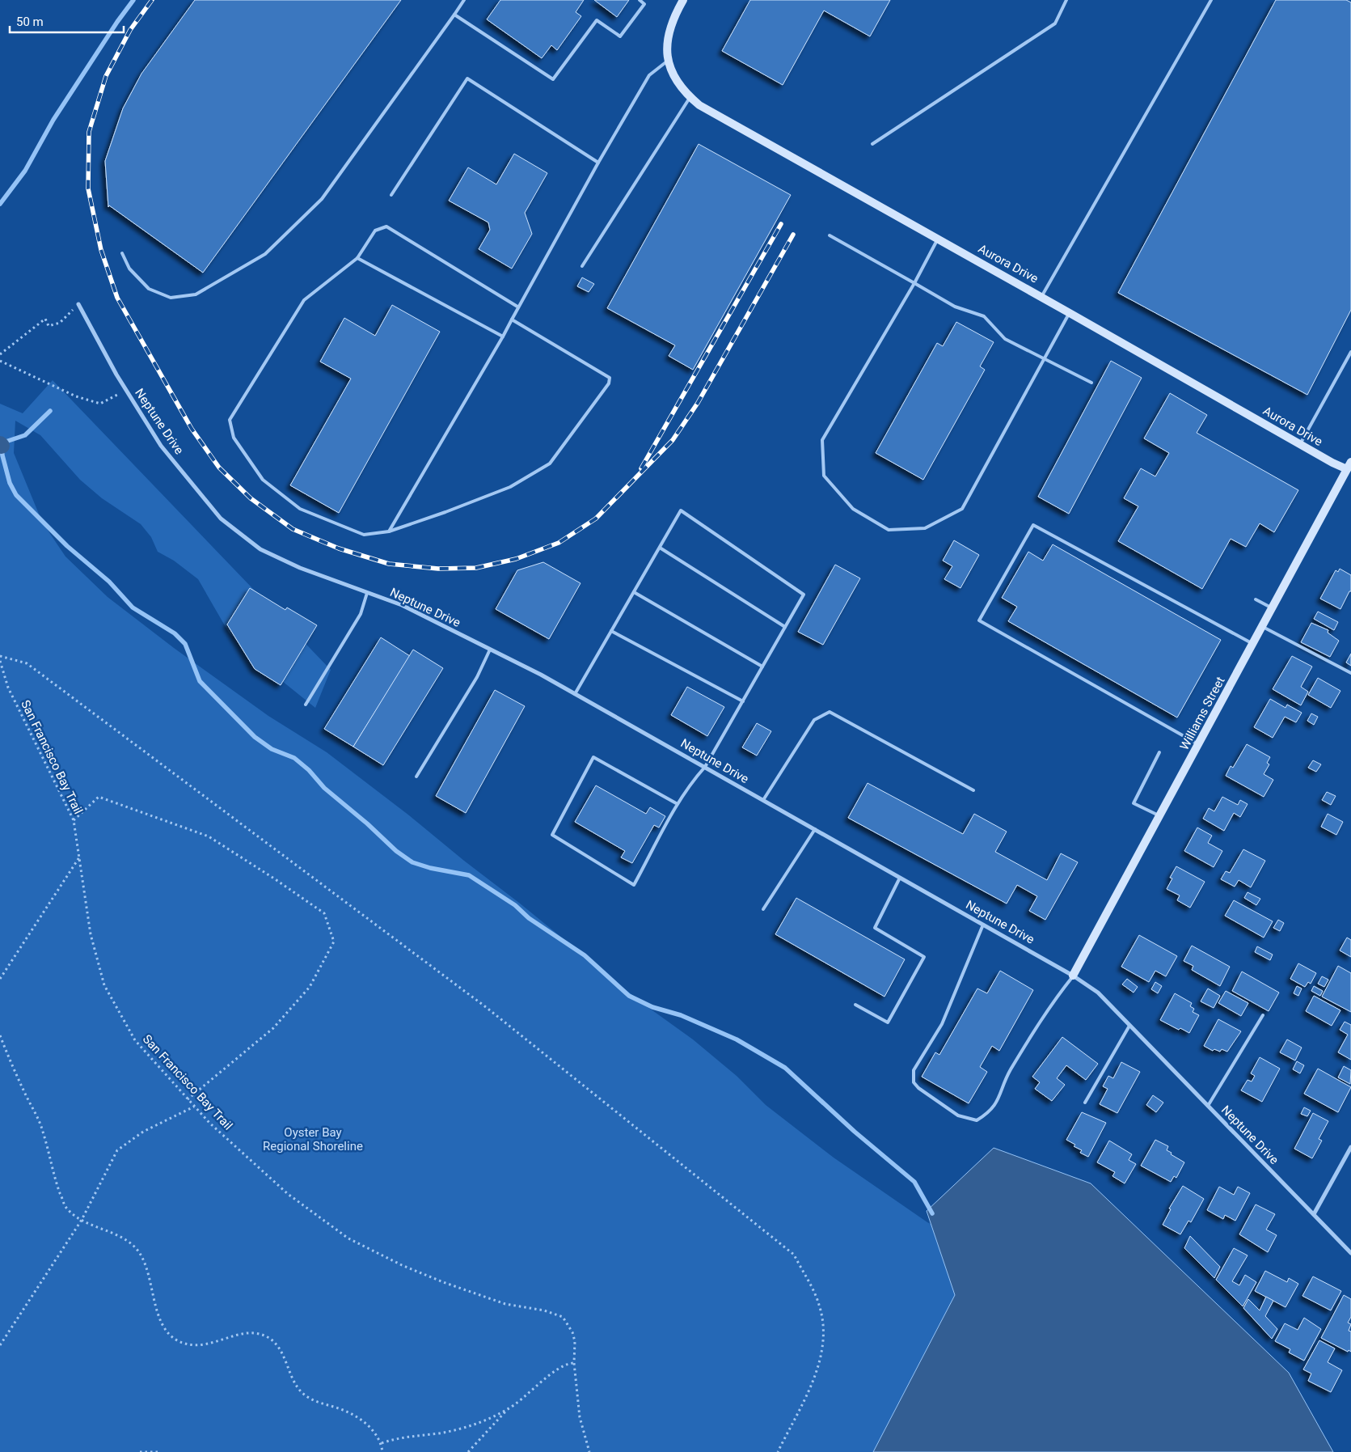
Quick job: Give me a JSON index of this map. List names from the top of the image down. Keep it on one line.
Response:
{"streets":{"street":["Aurora Drive","Neptune Drive","Williams Street"],"path":["San Francisco Bay Trail"]},"crossings":[["Aurora Drive","Williams Street"],["Neptune Drive","Williams Street"]],"parks":["Oyster Bay Regional Shoreline"],"scale_bar":"50 m"}
